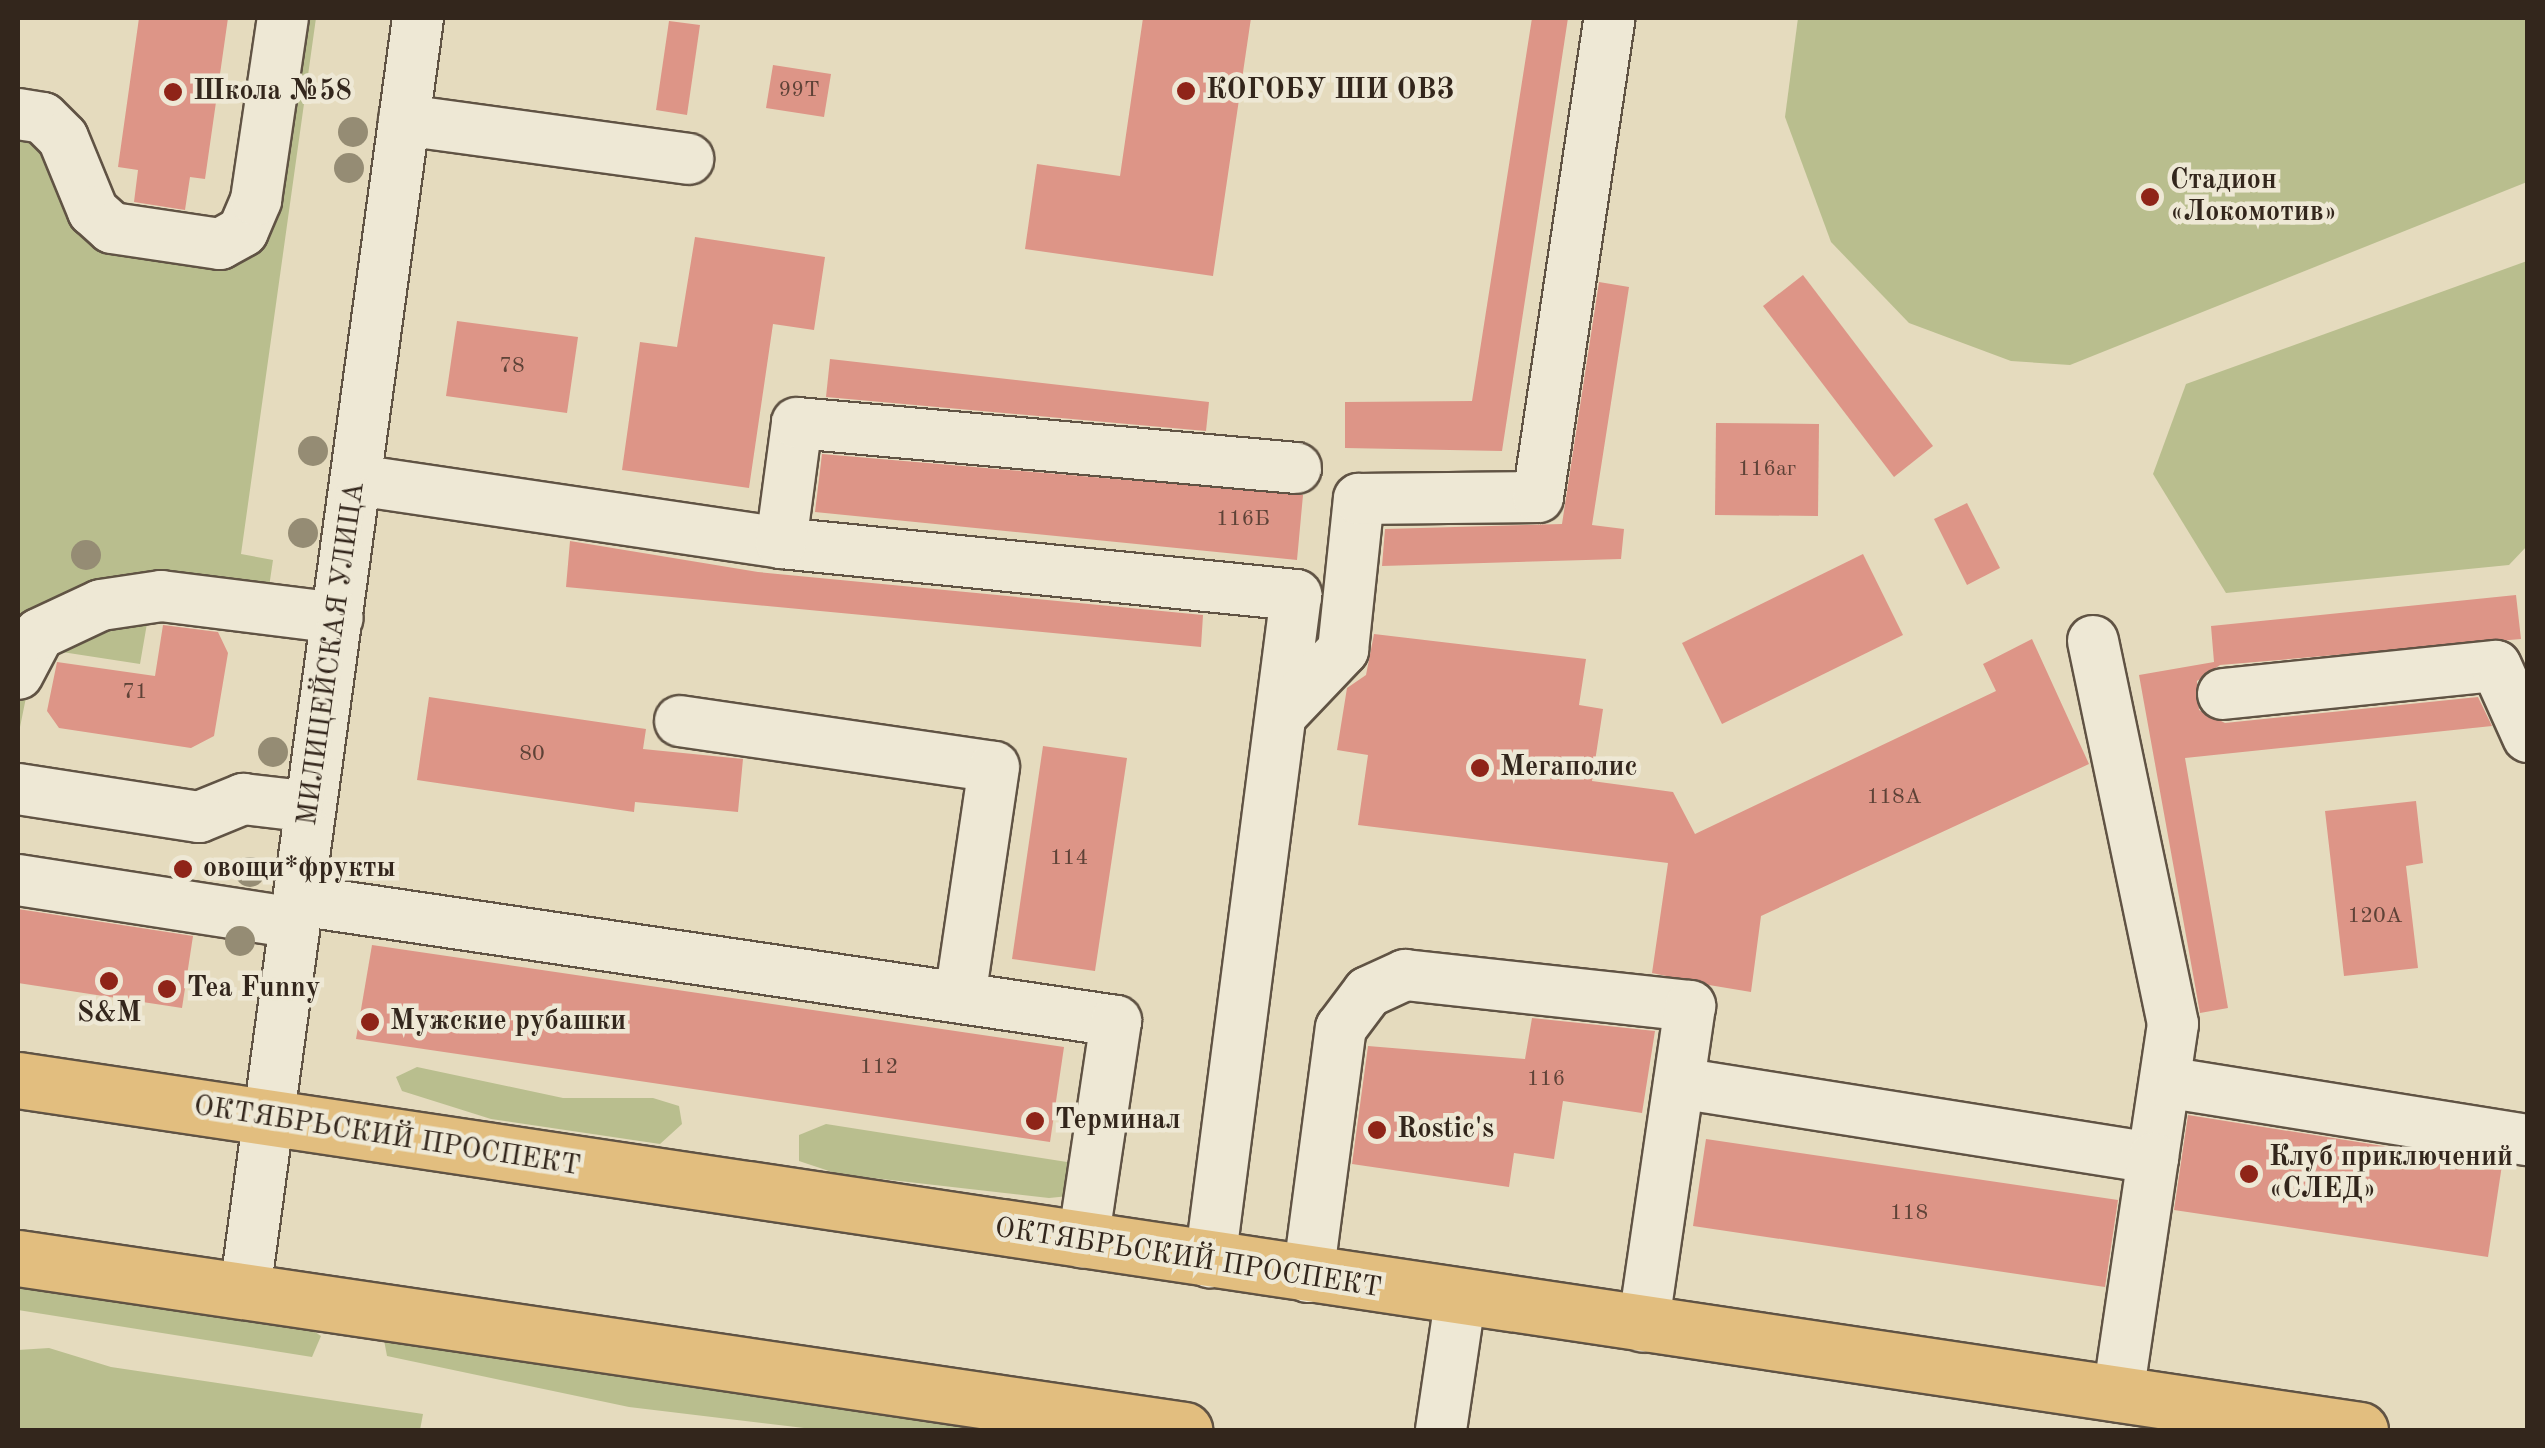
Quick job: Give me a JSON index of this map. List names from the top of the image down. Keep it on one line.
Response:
{"streets":{"main road":["ОКТЯБРЬСКИЙ ПРОСПЕКТ"],"street":["МИЛИЦЕЙСКАЯ УЛИЦА"]},"crossings":[["МИЛИЦЕЙСКАЯ УЛИЦА","ОКТЯБРЬСКИЙ ПРОСПЕКТ"]],"places":["КОГОБУ ШИ ОВЗ","Школа №58","Cтадион «Локомотив»","Мегаполис","овощи*фрукты","S&M","Tea Funny","Мужские рубашки","Терминал","Rostiс's","Клуб приключений «СЛЕД»"],"house_numbers":["99Т","78","116аг","116Б","71","80","118А","114","120А","112","116","118"]}
